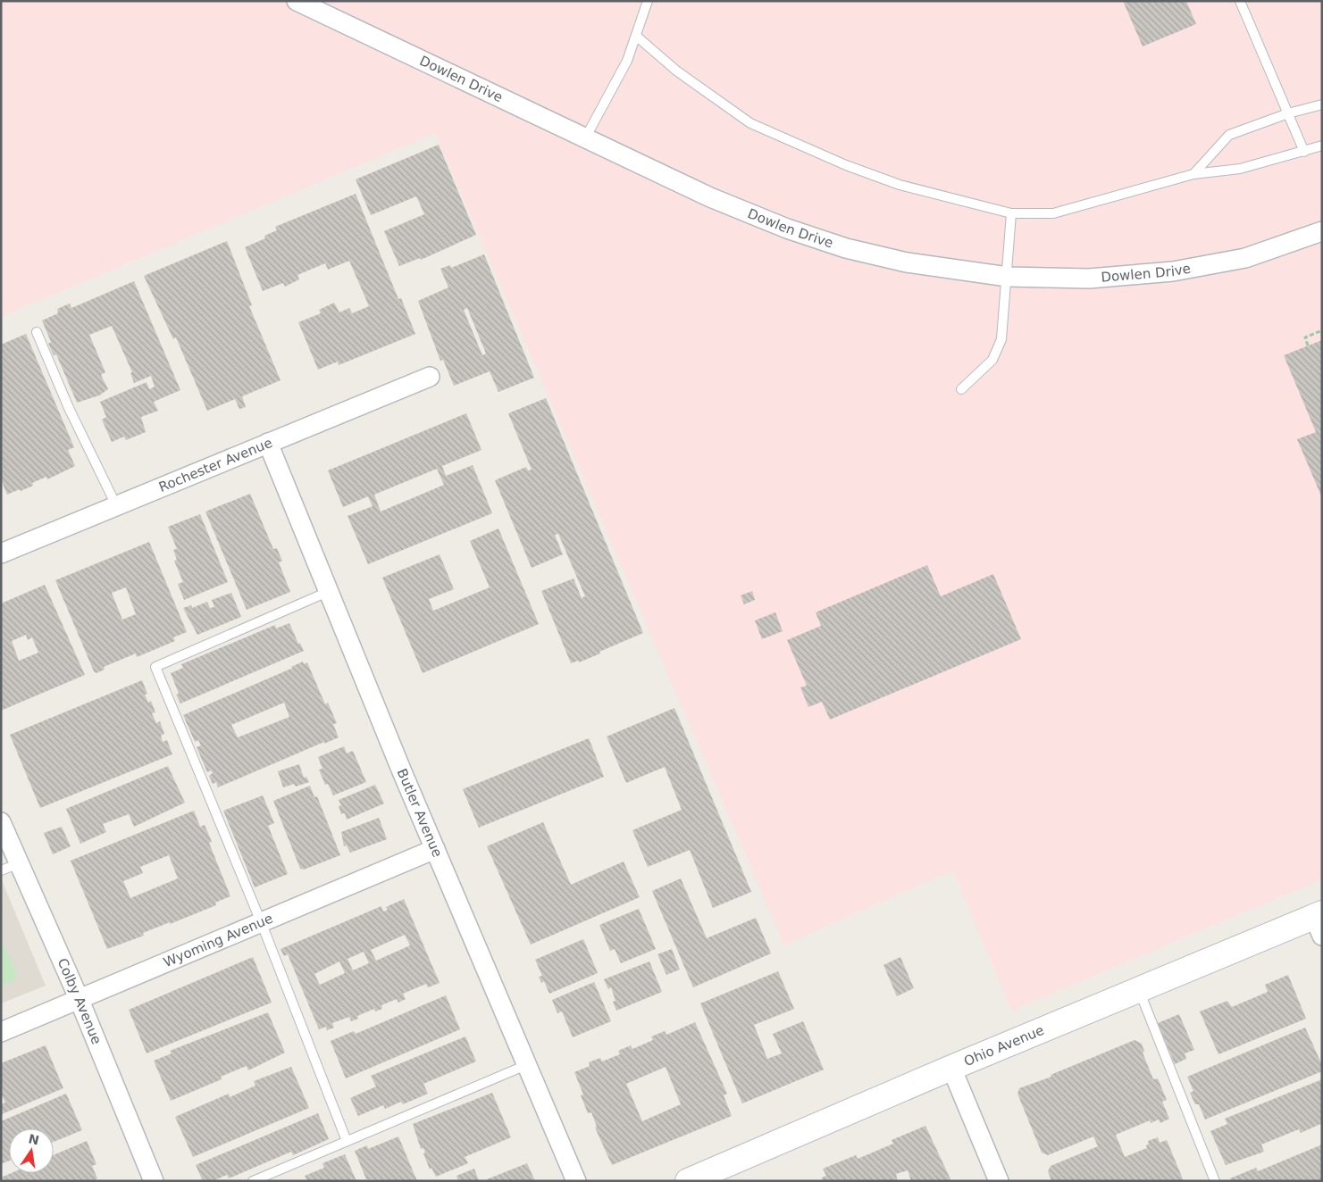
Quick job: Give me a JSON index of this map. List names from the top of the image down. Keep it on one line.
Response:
{"streets":{"street":["Dowlen Drive","Rochester Avenue","Butler Avenue","Wyoming Avenue","Colby Avenue","Ohio Avenue"]},"crossings":[["Rochester Avenue","Butler Avenue"],["Butler Avenue","Wyoming Avenue"],["Wyoming Avenue","Colby Avenue"]],"north":"top"}
